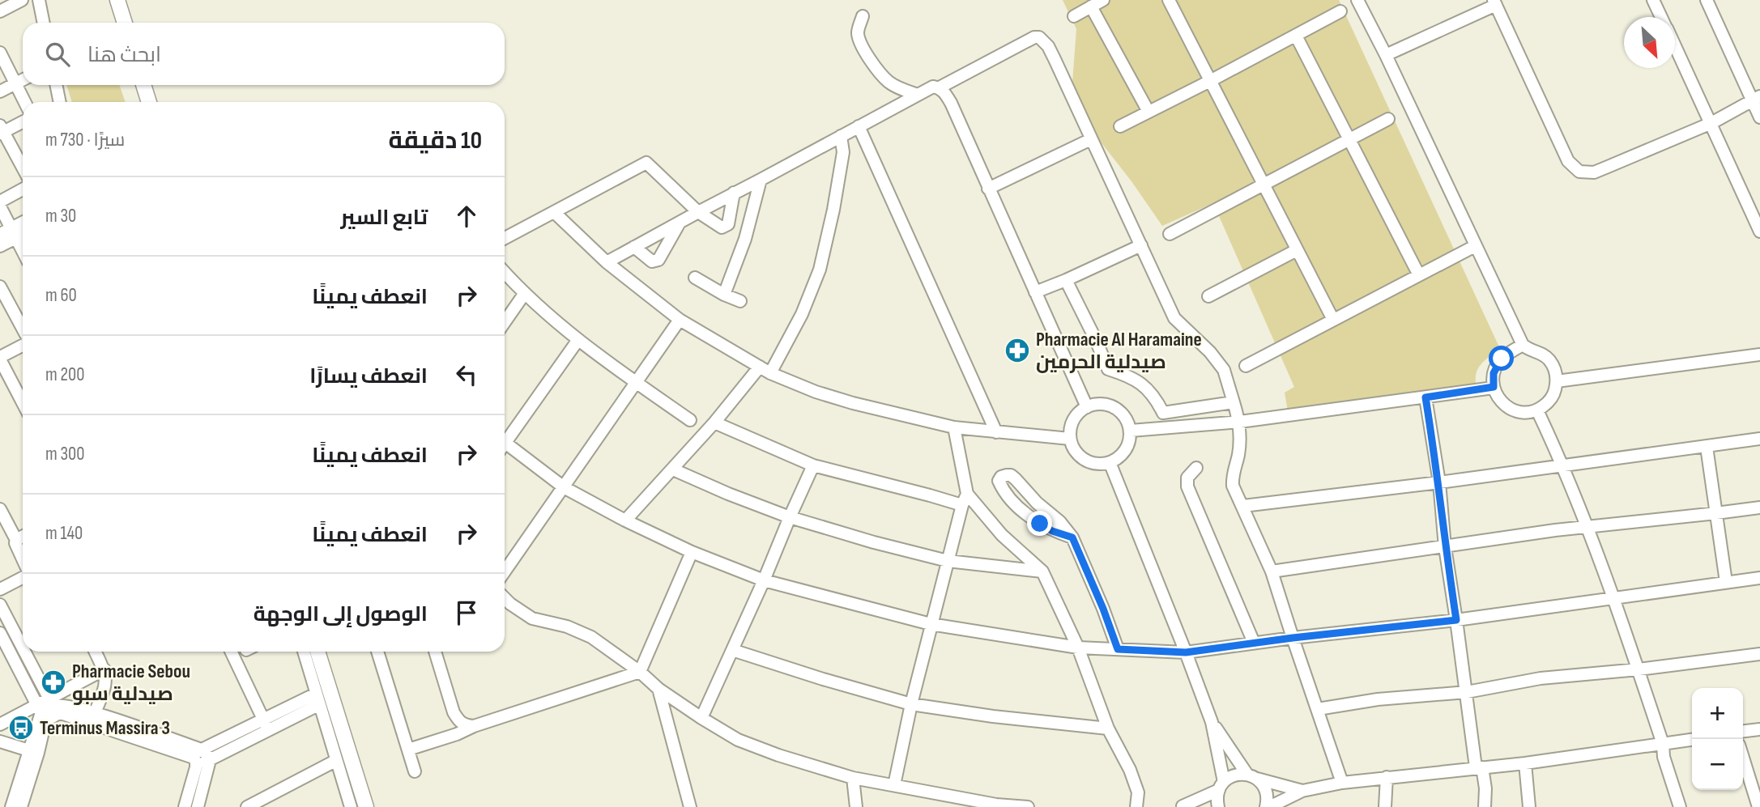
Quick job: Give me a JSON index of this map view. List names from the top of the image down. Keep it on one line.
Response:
{"places":{"pharmacy":["Pharmacie Al Haramaine صيدلية الحرمين","Pharmacie Sebou صيدلية سبو"],"bus stop":["Terminus Massira 3"]},"north":"bottom right","page":{"search":"ابحث هنا","heading":["10 دقيقة","سيرًا · 730 m"],"list":[["تابع السير","30 m"],["انعطف يمينًا","60 m"],["انعطف يسارًا","200 m"],["انعطف يمينًا","300 m"],["انعطف يمينًا","140 m"],"الوصول إلى الوجهة"],"map_buttons":["+","−"]}}
